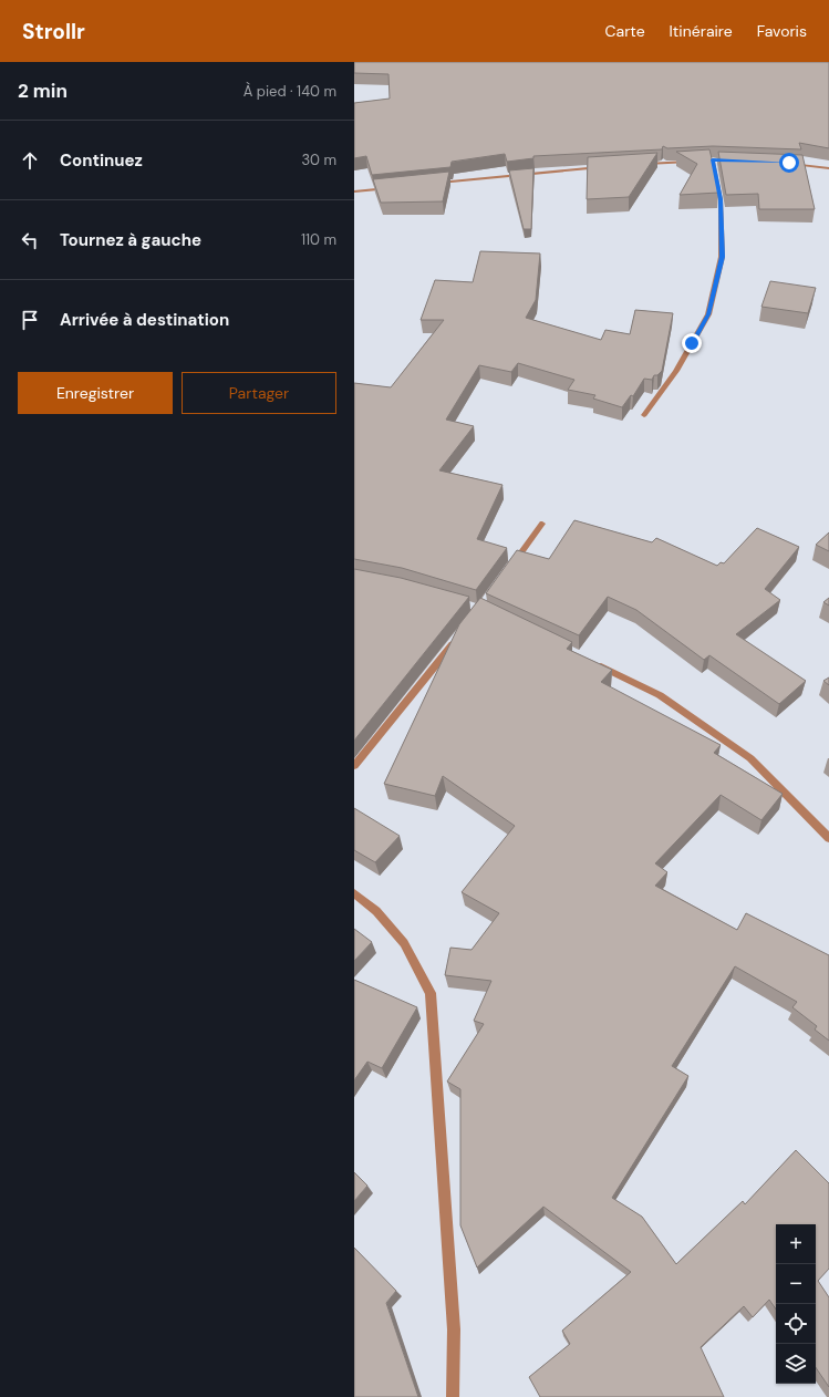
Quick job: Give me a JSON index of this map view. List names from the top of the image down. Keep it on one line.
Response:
{"page":{"header":"Strollr","nav":["Carte","Itinéraire","Favoris"],"heading":["2 min","À pied · 140 m"],"list":[["Continuez","30 m"],["Tournez à gauche","110 m"],"Arrivée à destination"],"buttons":["Enregistrer","Partager"],"map_buttons":["+","−"]}}
